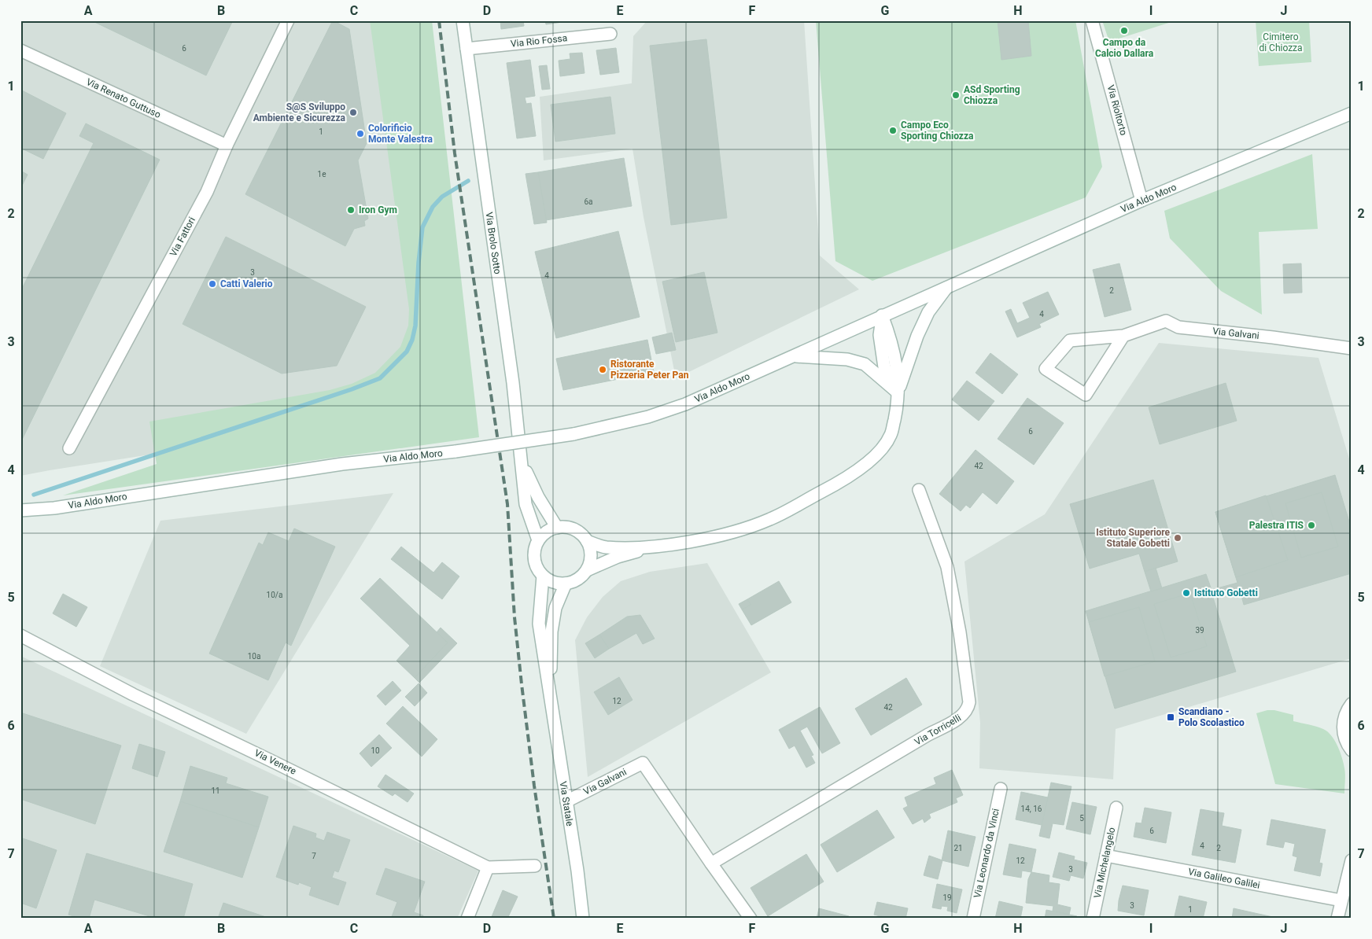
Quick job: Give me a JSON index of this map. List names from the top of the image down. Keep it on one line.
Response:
{"streets":{"street":["Via Rio Fossa","Via Renato Guttuso","Via Rioltorto","Via Aldo Moro","Via Fattori","Via Brolo Sotto","Via Galvani","Via Torricelli","Via Venere","Via Statale","Via Leonardo da Vinci","Via Michelangelo","Via Galileo Galilei"]},"crossings":[["Via Rio Fossa","Via Brolo Sotto"],["Via Renato Guttuso","Via Fattori"],["Via Rioltorto","Via Aldo Moro"],["Via Brolo Sotto","Via Statale"],["Via Galvani","Via Torricelli"],["Via Galvani","Via Statale"],["Via Michelangelo","Via Galileo Galilei"]],"parks":["Cimitero di Chiozza"],"places":{"other":["Campo da Calcio Dallara","ASd Sporting Chiozza","S@S Sviluppo Ambiente e Sicurezza","Campo Eco Sporting Chiozza","Colorificio Monte Valestra","Iron Gym","Catti Valerio","Ristorante Pizzeria Peter Pan","Palestra ITIS","Istituto Superiore Statale Gobetti","Istituto Gobetti"],"transit":["Scandiano - Polo Scolastico"]},"house_numbers":["6","1","1e","6a","3","4","2","4","6","42","10/a","39","10a","12","42","10","11","14, 16","5","6","4","21","2","7","12","3","19","3","1"],"grid":{"columns":["A","B","C","D","E","F","G","H","I","J"],"rows":["1","2","3","4","5","6","7"]}}
